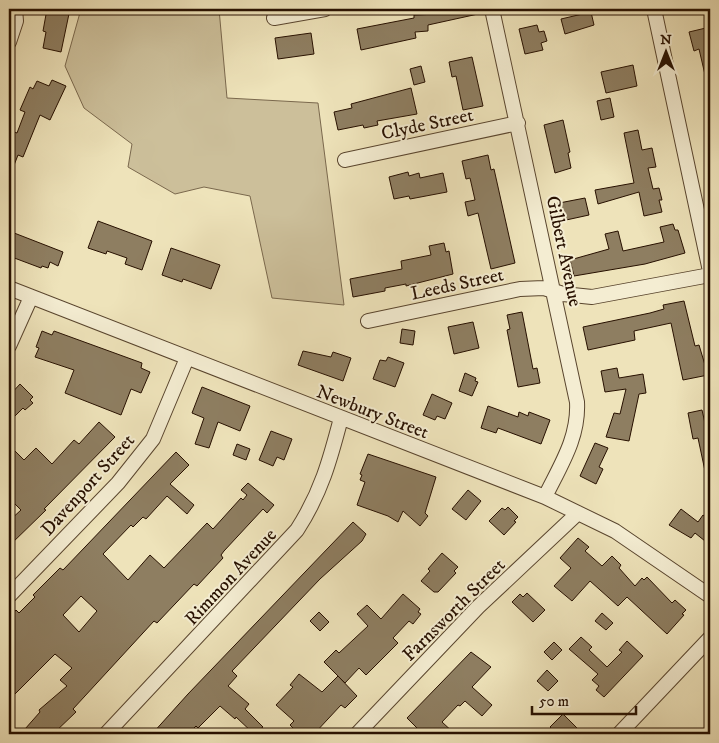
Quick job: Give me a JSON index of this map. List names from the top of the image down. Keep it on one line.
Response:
{"streets":{"street":["Clyde Street","Gilbert Avenue","Leeds Street","Newbury Street","Davenport Street","Rimmon Avenue","Farnsworth Street"]},"crossings":[["Clyde Street","Gilbert Avenue"],["Gilbert Avenue","Leeds Street"],["Gilbert Avenue","Newbury Street"],["Newbury Street","Davenport Street"],["Newbury Street","Rimmon Avenue"],["Newbury Street","Farnsworth Street"]],"scale_bar":"50 m","north":"top"}
